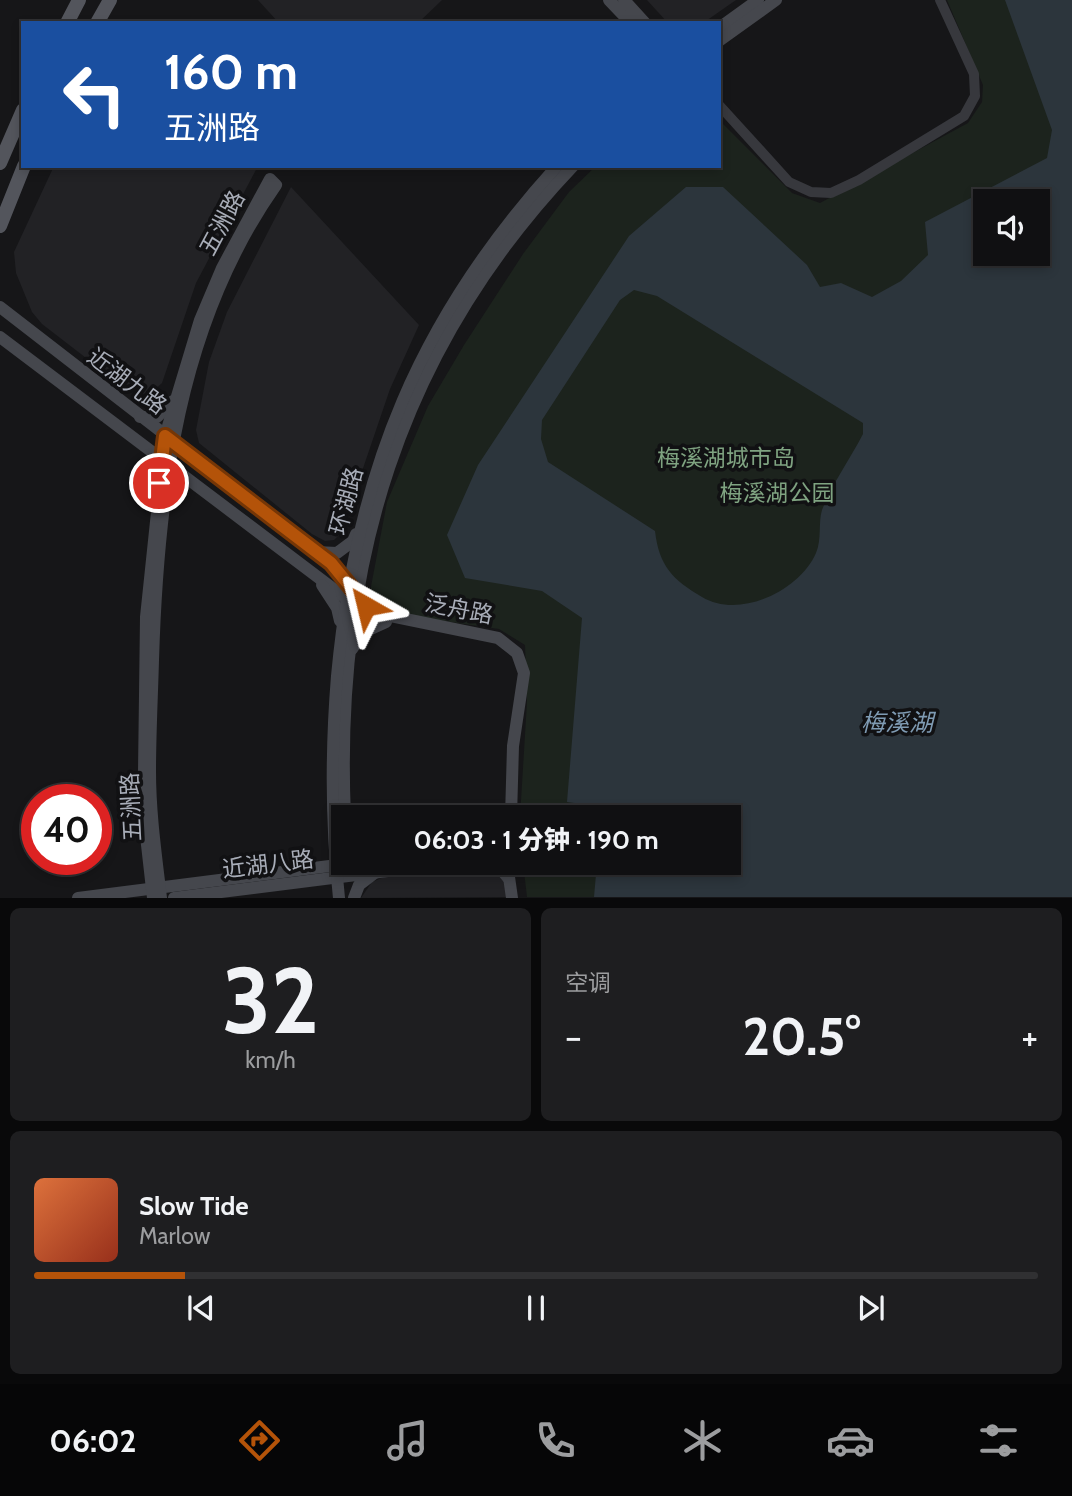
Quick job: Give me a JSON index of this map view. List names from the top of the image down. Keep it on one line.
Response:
{"streets":{"main road":["五洲路","近湖九路","环湖路","泛舟路","近湖八路"]},"crossings":[["五洲路","近湖九路"],["五洲路","近湖八路"],["近湖九路","环湖路"]],"water":["梅溪湖"],"parks":["梅溪湖城市岛","梅溪湖公园"],"page":{"turn":["160 m","五洲路"],"limit":"40","trip":"06:03 · 1 分钟 · 190 m","tile":[["32","km/h"],"空调"],"heat":["−","20.5°","+"],"song":["Slow Tide","Marlow"],"tabs":"06:02"}}
